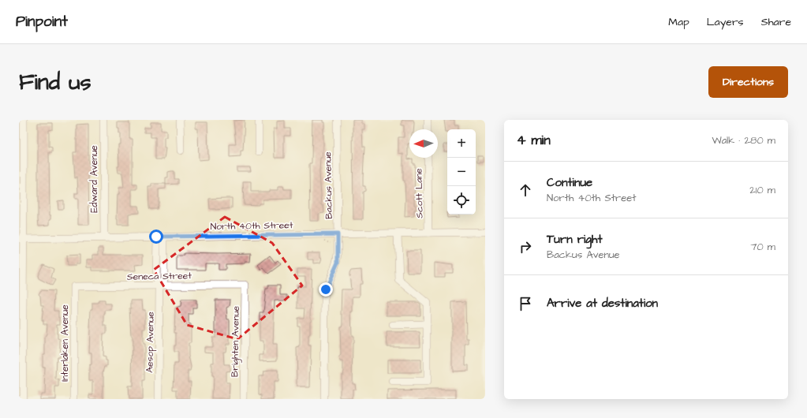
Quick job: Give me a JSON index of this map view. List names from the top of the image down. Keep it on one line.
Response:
{"streets":{"street":["Edward Avenue","Backus Avenue","Scott Lane","North 40th Street","Seneca Street","Brighten Avenue","Aesop Avenue","Interlaken Avenue"]},"crossings":[["Edward Avenue","North 40th Street"],["Backus Avenue","North 40th Street"],["Scott Lane","North 40th Street"],["North 40th Street","Aesop Avenue"],["Seneca Street","Brighten Avenue"],["Seneca Street","Aesop Avenue"],["Seneca Street","Interlaken Avenue"]],"north":"left","page":{"header":"Pinpoint","nav":["Map","Layers","Share"],"buttons":"Directions","title":"Find us","heading":["4 min","Walk · 280 m"],"map_buttons":["+","−"],"list":[["Continue","North 40th Street","210 m"],["Turn right","Backus Avenue","70 m"],"Arrive at destination"]}}
